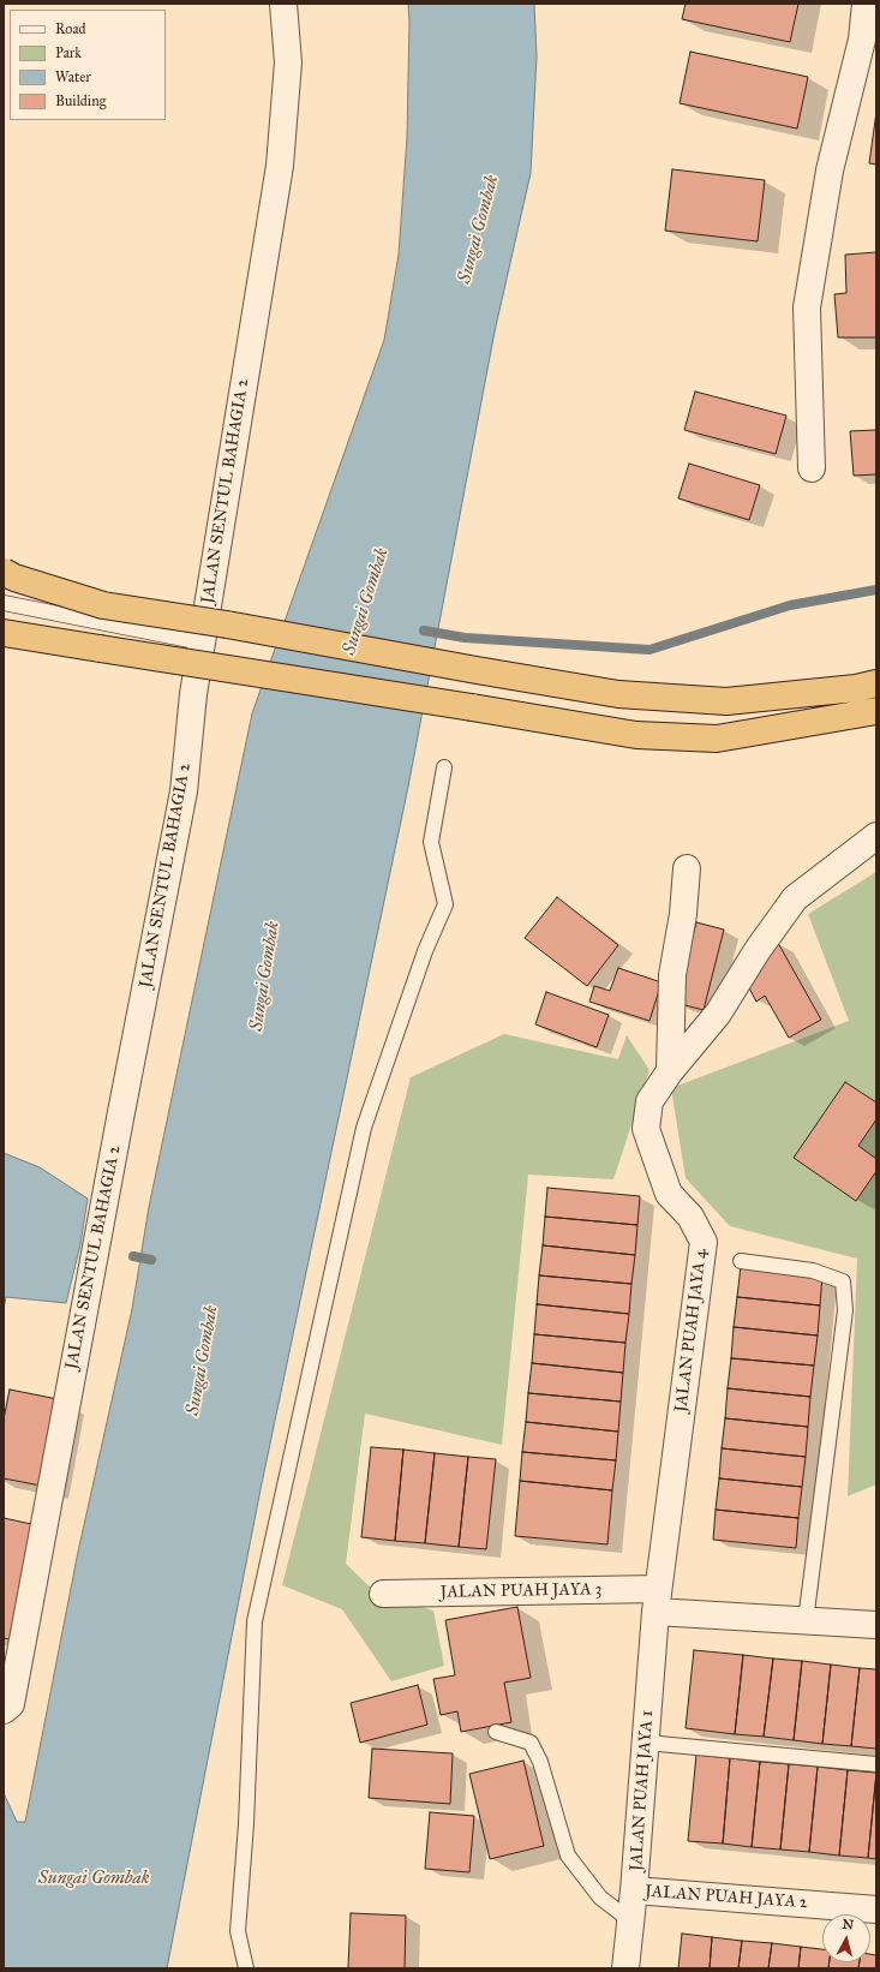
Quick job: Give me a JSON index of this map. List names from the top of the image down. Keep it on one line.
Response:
{"streets":{"street":["JALAN SENTUL BAHAGIA 2","JALAN PUAH JAYA 4","JALAN PUAH JAYA 3","JALAN PUAH JAYA 1","JALAN PUAH JAYA 2"]},"crossings":[["JALAN PUAH JAYA 4","JALAN PUAH JAYA 3"],["JALAN PUAH JAYA 4","JALAN PUAH JAYA 1"],["JALAN PUAH JAYA 3","JALAN PUAH JAYA 1"],["JALAN PUAH JAYA 1","JALAN PUAH JAYA 2"]],"water":["Sungai Gombak"],"legend":["Road","Park","Water","Building"],"north":"top"}
